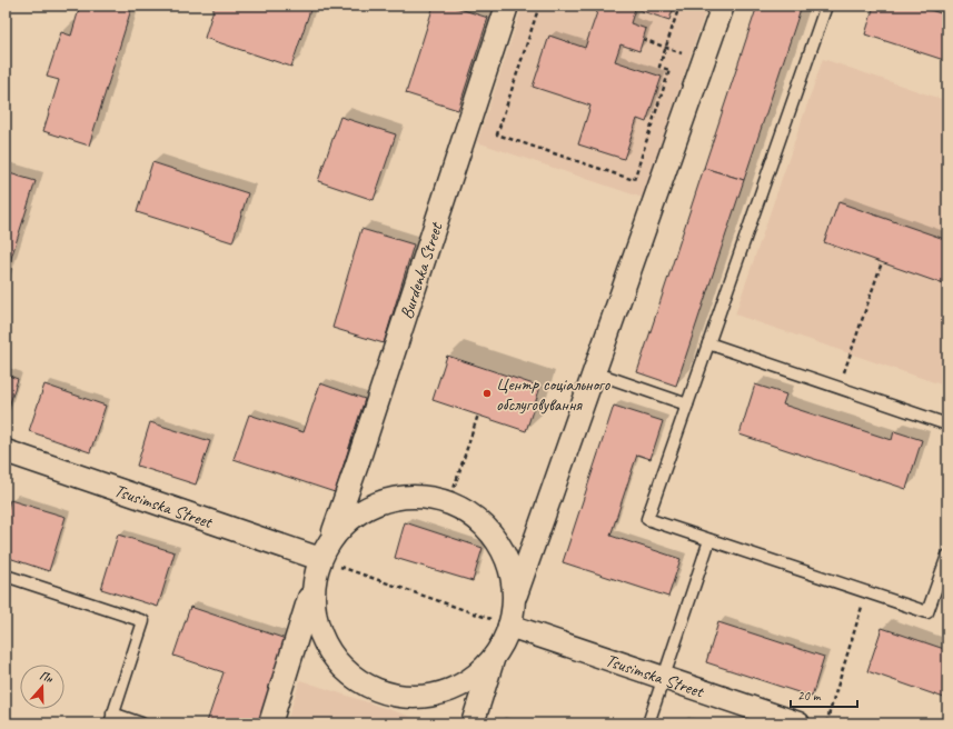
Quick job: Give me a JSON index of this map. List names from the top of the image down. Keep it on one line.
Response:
{"streets":{"street":["Burdenka Street","Tsusimska Street"]},"places":["Центр соціального обслуговування"],"scale_bar":"20 m","north":"top"}
